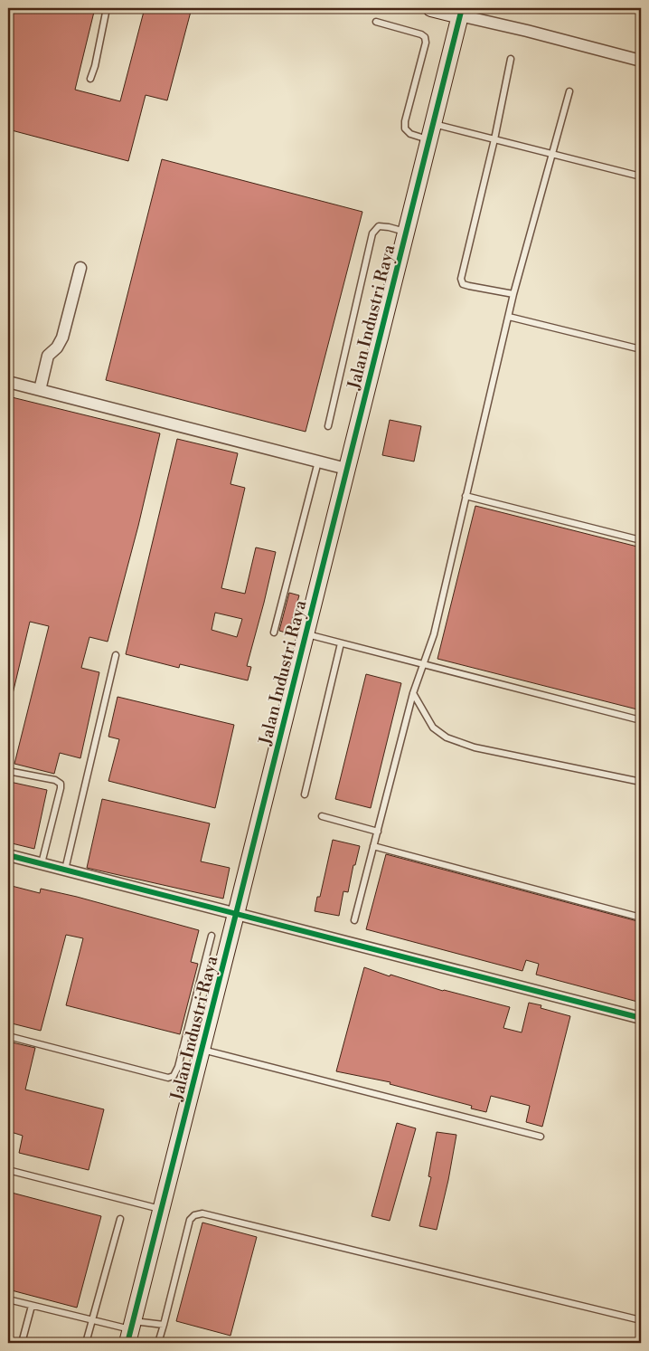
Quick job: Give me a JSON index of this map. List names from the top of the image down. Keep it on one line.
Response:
{"streets":{"street":["Jalan Industri Raya"]}}
